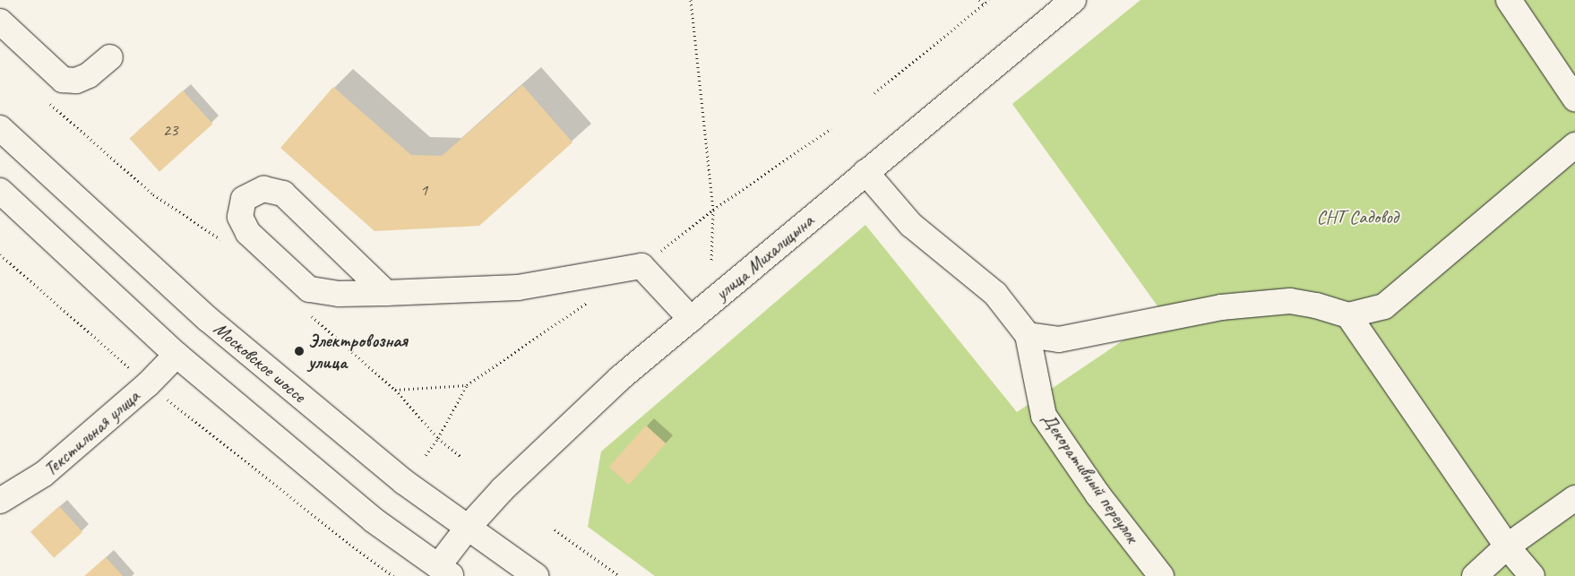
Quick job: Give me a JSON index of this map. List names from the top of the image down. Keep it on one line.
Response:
{"streets":{"main road":["улица Михалицына","Московское шоссе","Текстильная улица","Декоративный переулок"]},"crossings":[["улица Михалицына","Московское шоссе"],["улица Михалицына","Декоративный переулок"]],"parks":["СНТ Садовод"],"places":["Электровозная улица"],"house_numbers":["23","1"]}
